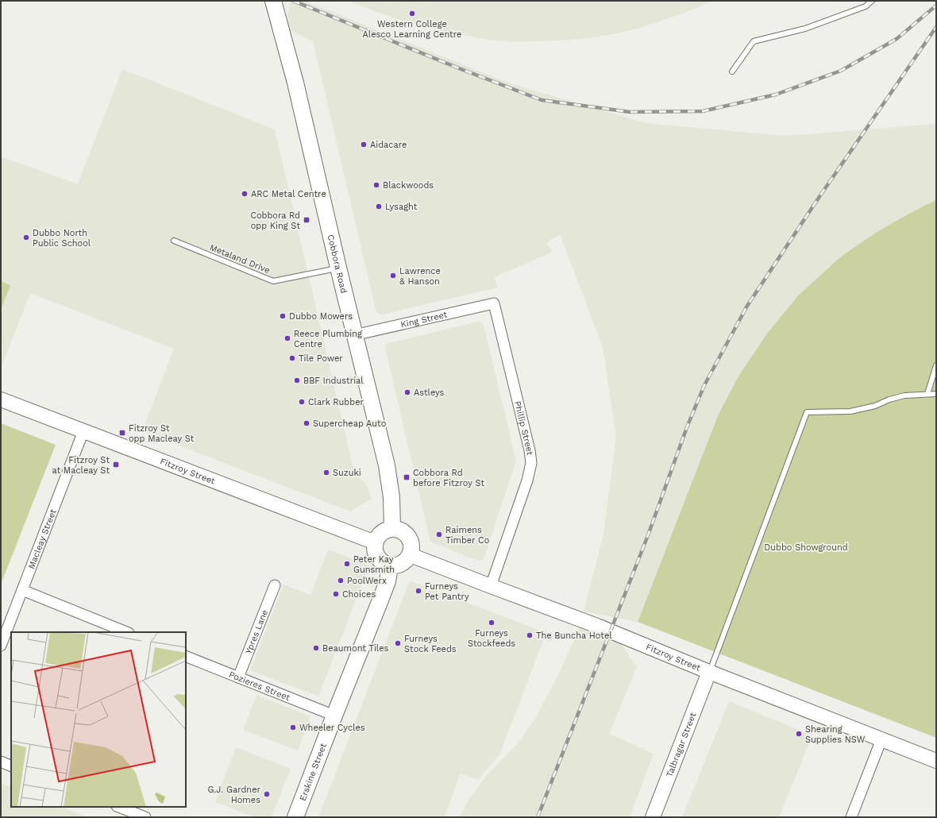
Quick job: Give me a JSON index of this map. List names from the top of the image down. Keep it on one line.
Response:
{"streets":{"main road":["Cobbora Road","Erskine Street"],"street":["King Street","Phillip Street","Fitzroy Street","Macleay Street","Ypres Lane","Pozieres Street","Talbragar Street"],"lane":["Metaland Drive"]},"crossings":[["Metaland Drive","Cobbora Road"],["Cobbora Road","King Street"],["Cobbora Road","Fitzroy Street"],["Cobbora Road","Erskine Street"],["King Street","Phillip Street"],["Phillip Street","Fitzroy Street"],["Fitzroy Street","Macleay Street"],["Fitzroy Street","Talbragar Street"],["Fitzroy Street","Erskine Street"],["Ypres Lane","Pozieres Street"],["Pozieres Street","Erskine Street"]],"parks":["Dubbo Showground"],"places":{"other":["Western College Alesco Learning Centre","Aidacare","Blackwoods","ARC Metal Centre","Lysaght","Dubbo North Public School","Lawrence & Hanson","Dubbo Mowers","Reece Plumbing Centre","Tile Power","BBF Industrial","Astleys","Clark Rubber","Supercheap Auto","Suzuki","Raimens Timber Co","Peter Kay Gunsmith","PoolWerx","Furneys Pet Pantry","Choices","Furneys Stockfeeds","The Buncha Hotel","Furneys Stock Feeds","Beaumont Tiles","Wheeler Cycles","Shearing Supplies NSW","G.J. Gardner Homes"],"transit":["Cobbora Rd opp King St","Fitzroy St opp Macleay St","Fitzroy St at Macleay St","Cobbora Rd before Fitzroy St"]}}
